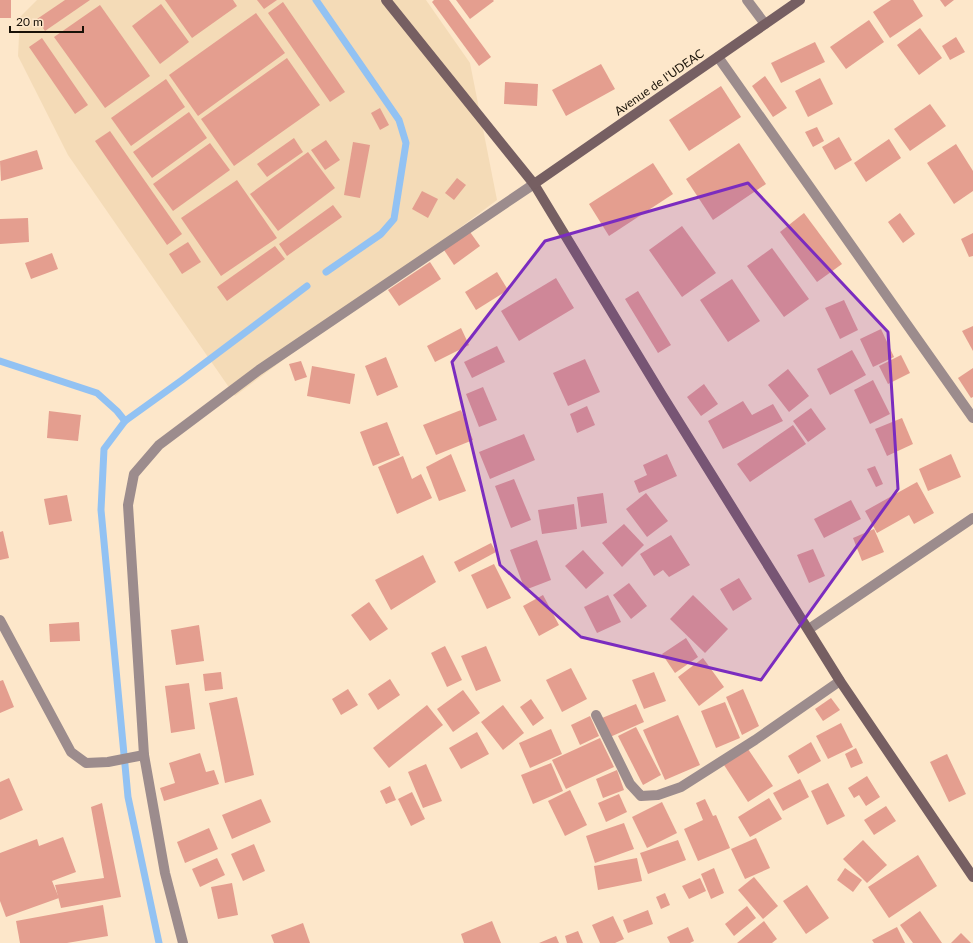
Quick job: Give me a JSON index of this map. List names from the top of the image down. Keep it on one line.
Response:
{"streets":{"main road":["Avenue de I'UDEAC"]},"scale_bar":"20 m"}
